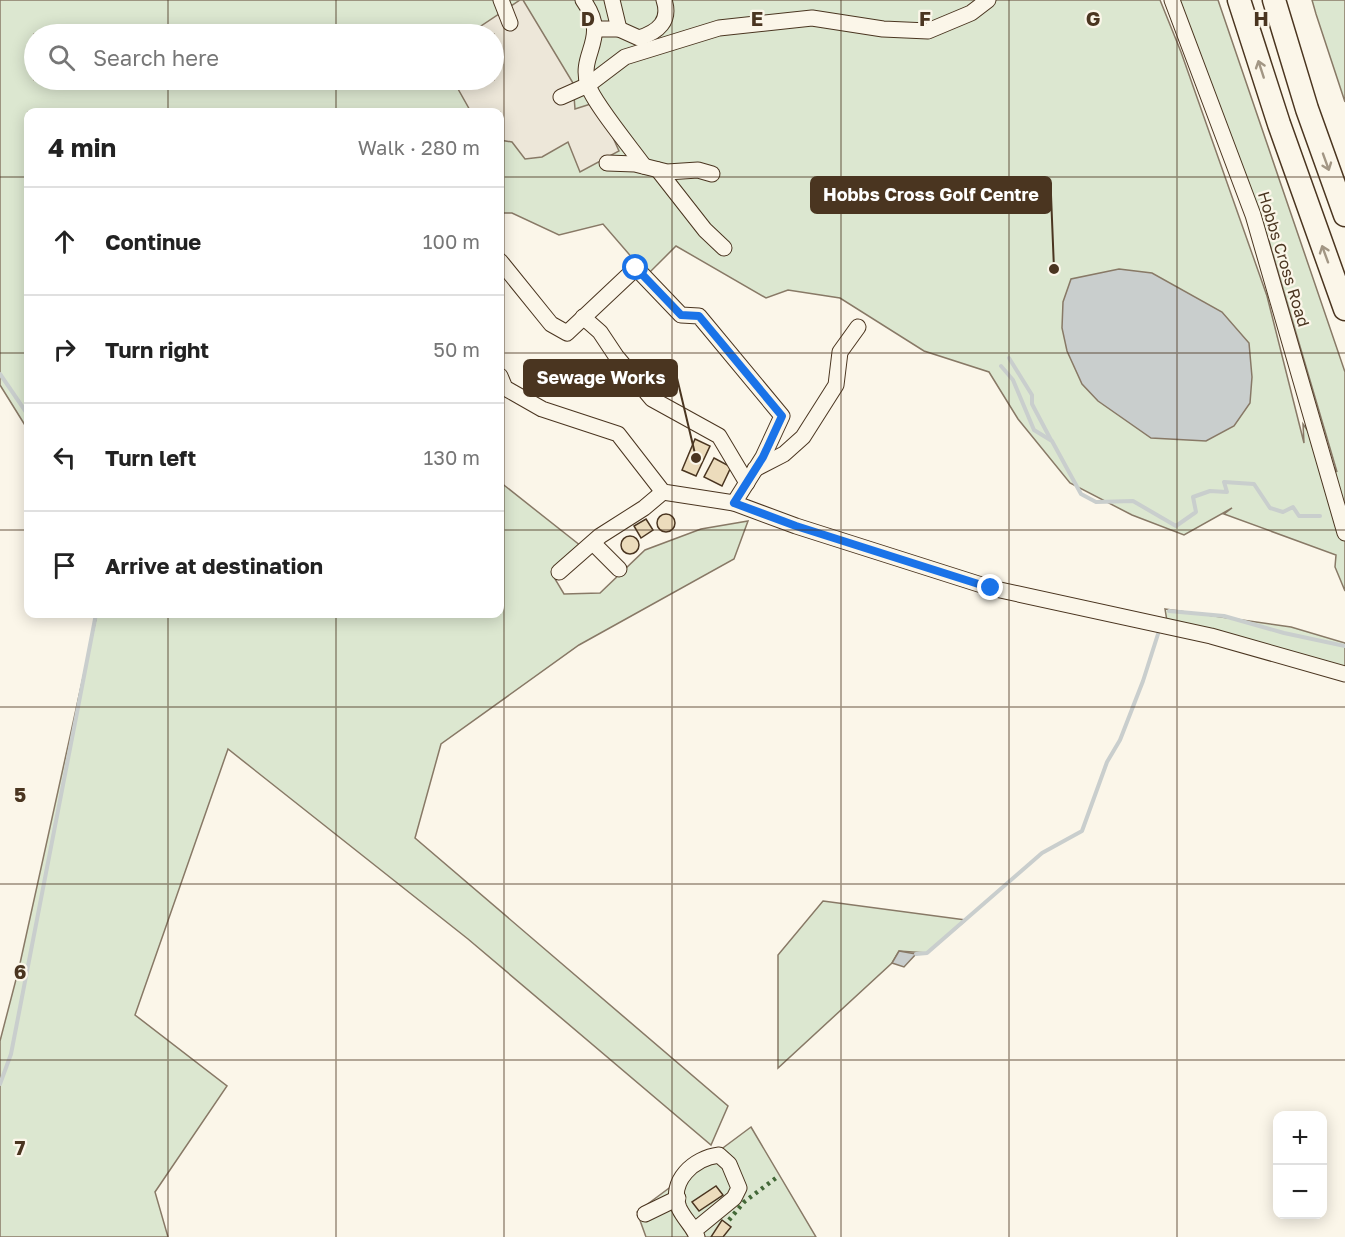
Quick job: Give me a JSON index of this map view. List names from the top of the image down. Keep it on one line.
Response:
{"streets":{"street":["Hobbs Cross Road"]},"places":["Hobbs Cross Golf Centre","Sewage Works"],"page":{"search":"Search here","heading":["4 min","Walk · 280 m"],"list":[["Continue","100 m"],["Turn right","50 m"],["Turn left","130 m"],"Arrive at destination"],"map_buttons":["+","−"]},"grid":{"columns":["D","E","F","G","H"],"rows":["5","6","7"]}}
